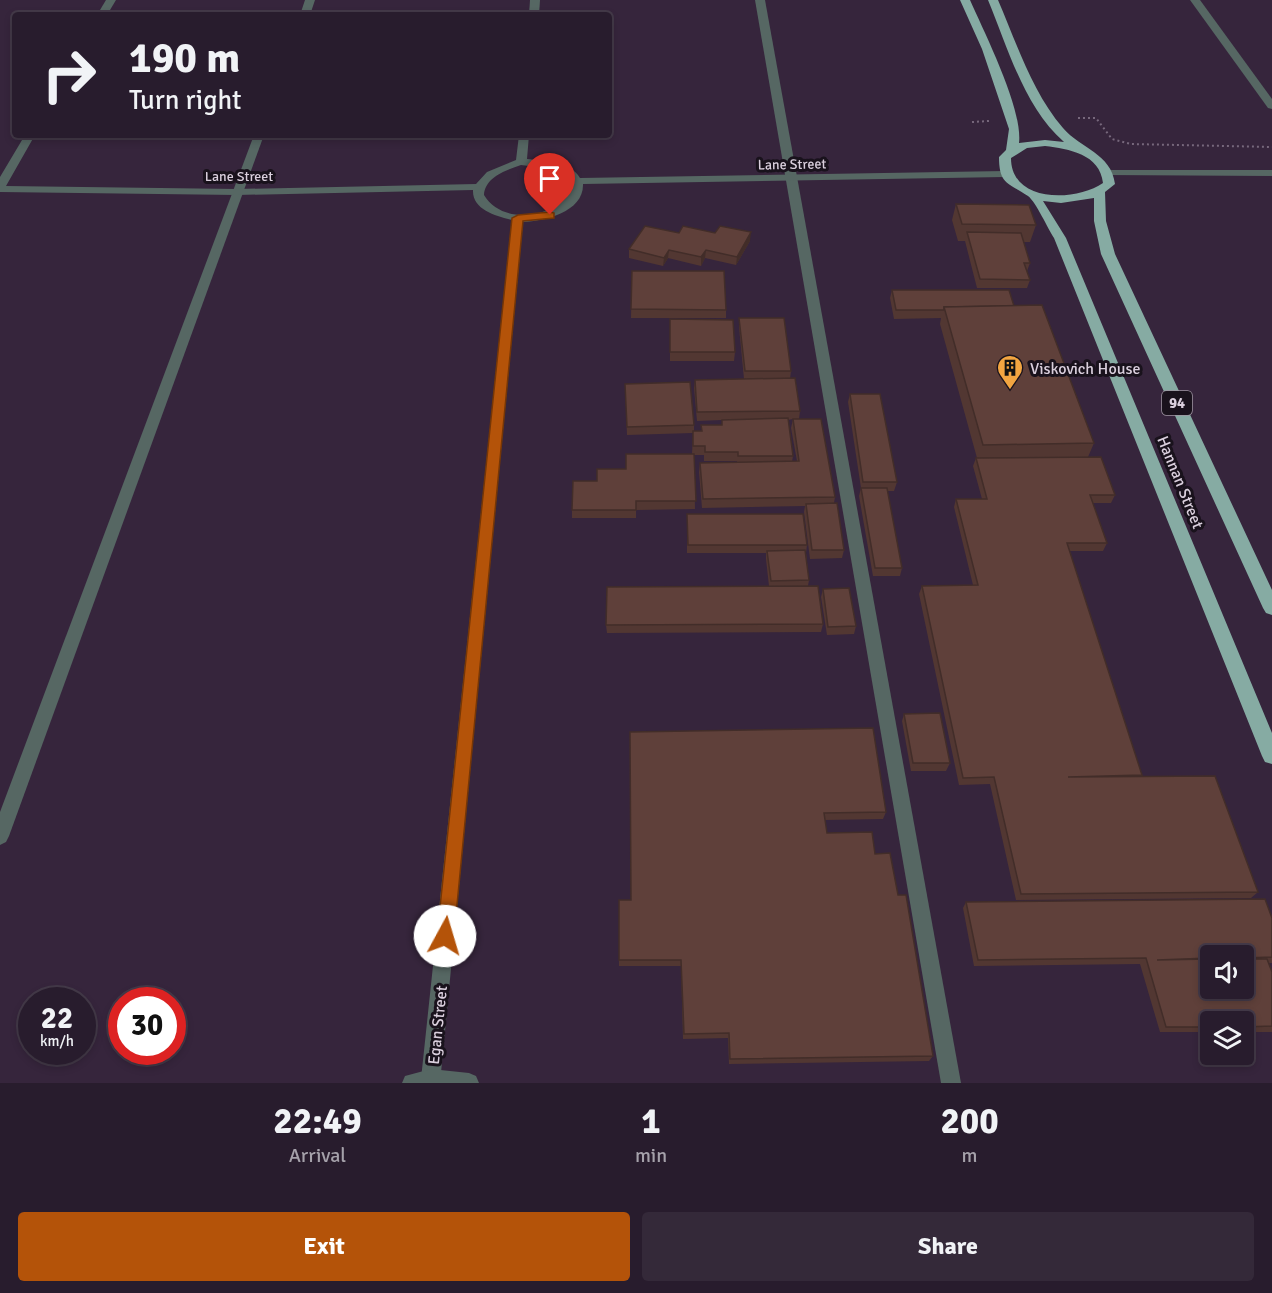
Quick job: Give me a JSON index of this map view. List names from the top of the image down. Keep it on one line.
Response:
{"streets":{"highway":["94","Hannan Street"],"street":["Lane Street","Egan Street"]},"crossings":[["Lane Street","Hannan Street"],["Lane Street","Egan Street"]],"places":{"building":["Viskovich House"]},"page":{"turn":["190 m","Turn right"],"speed":"22 km/h","limit":"30","eta":["22:49","Arrival","1","min","200","m"],"buttons":["Exit","Share"]}}
